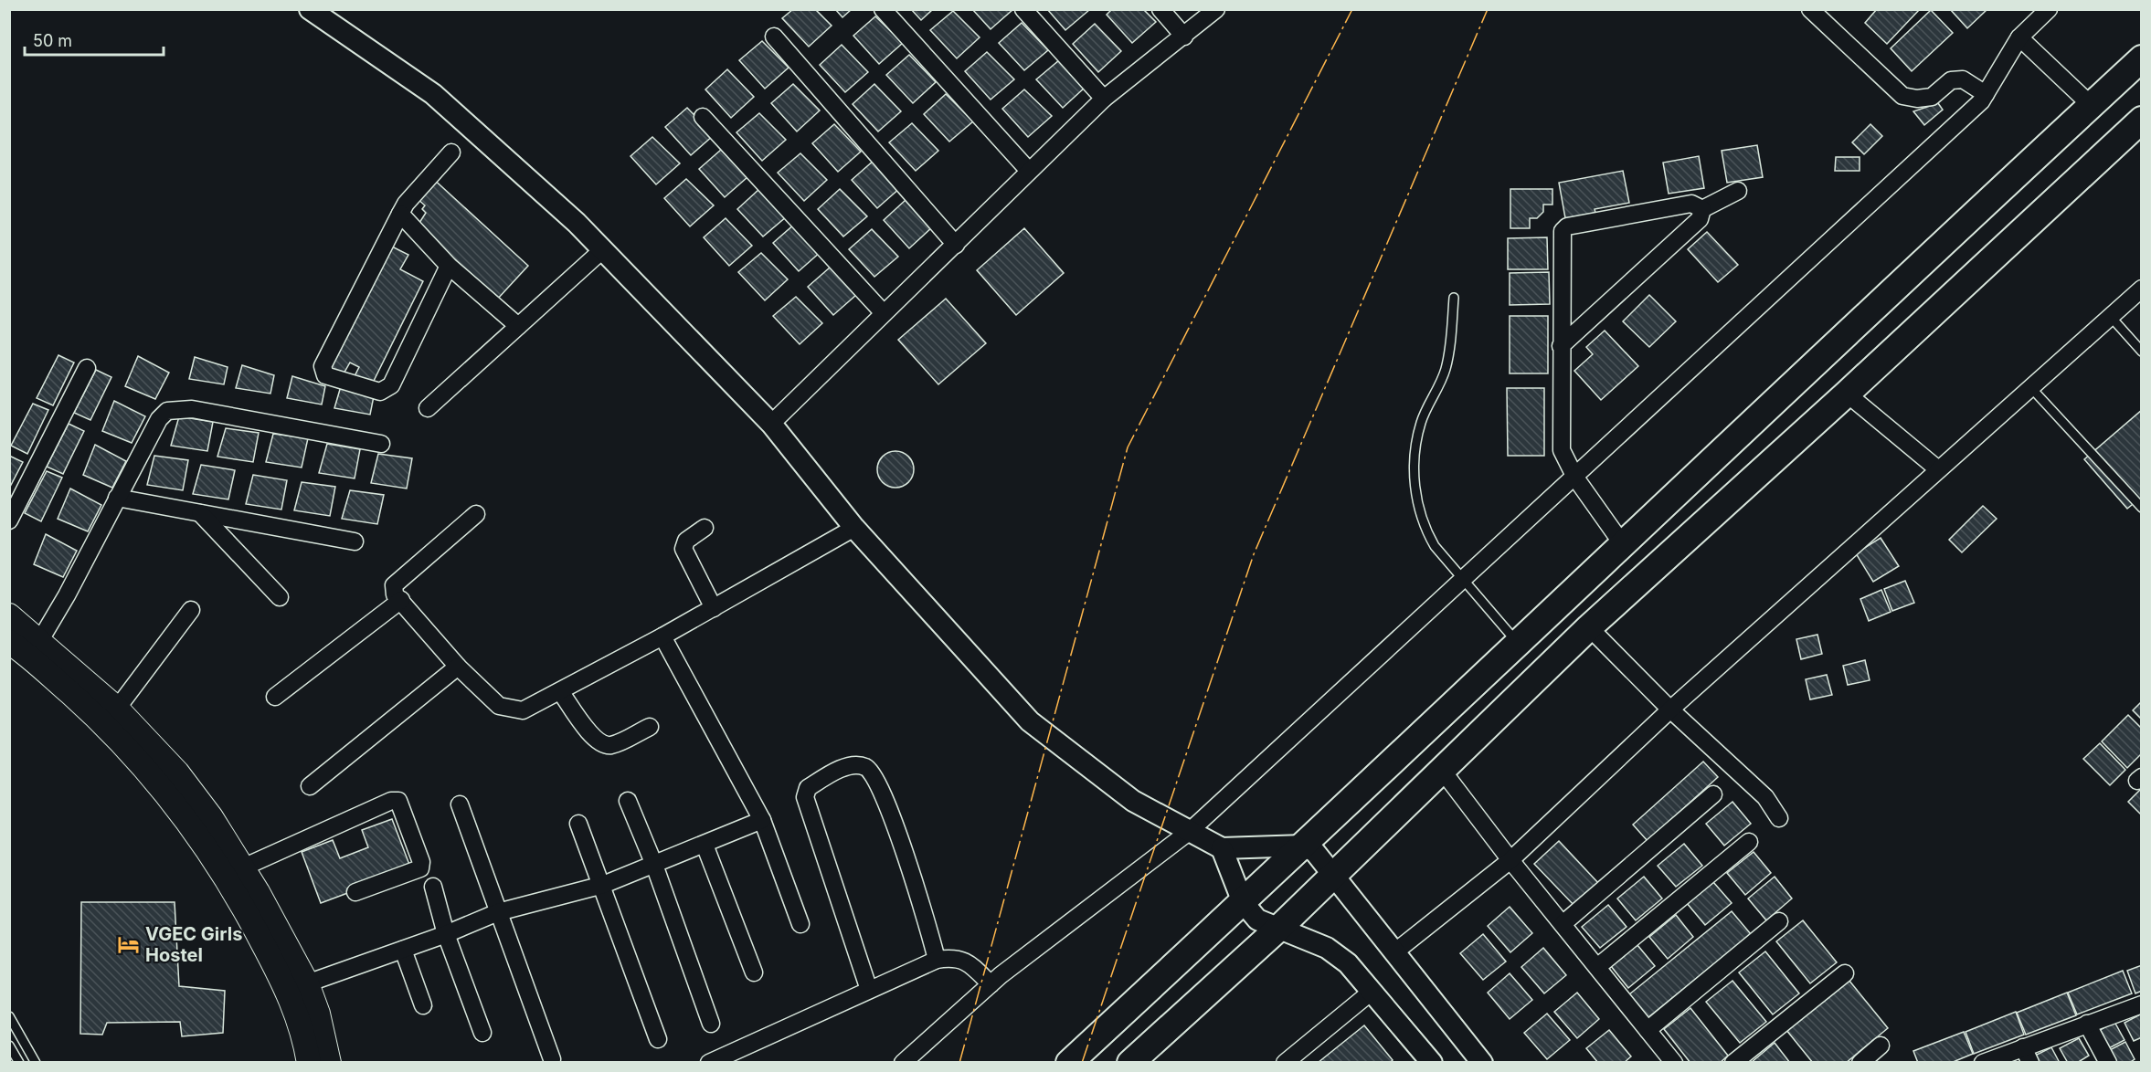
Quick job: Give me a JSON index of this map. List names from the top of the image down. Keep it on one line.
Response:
{"places":{"hotel":["VGEC Girls Hostel"]},"scale_bar":"50 m"}
